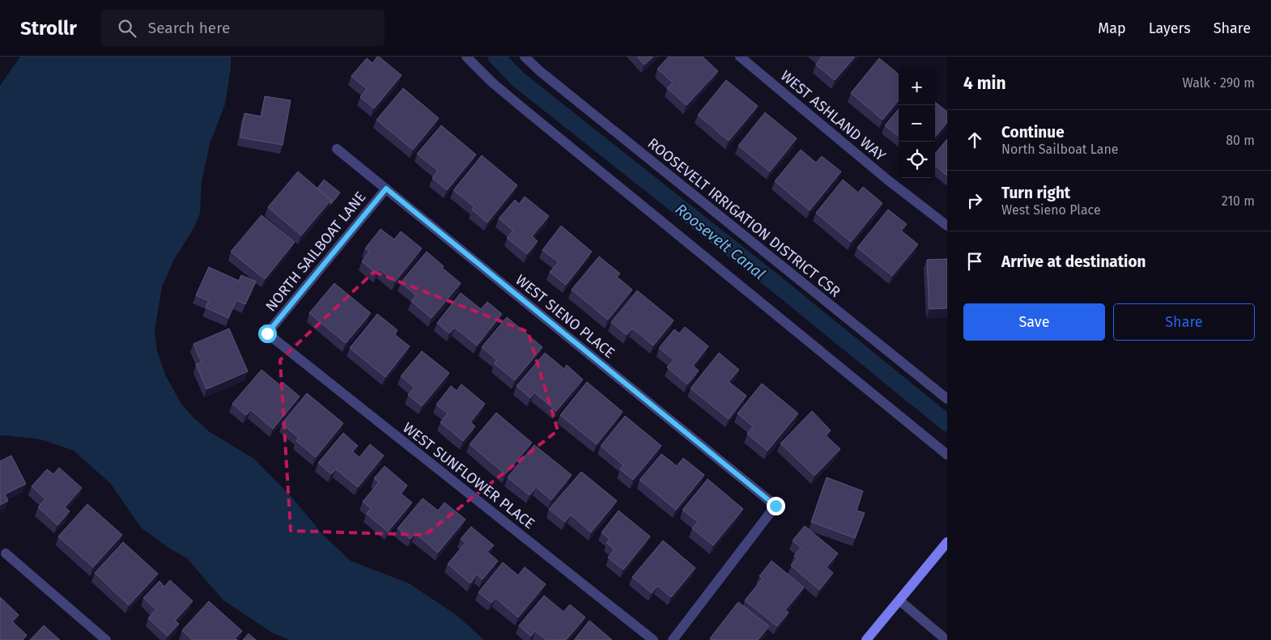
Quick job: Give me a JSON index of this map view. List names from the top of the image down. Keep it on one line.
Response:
{"streets":{"street":["WEST ASHLAND WAY","ROOSEVELT IRRIGATION DISTRICT CSR","NORTH SAILBOAT LANE","WEST SIENO PLACE","WEST SUNFLOWER PLACE"]},"crossings":[["NORTH SAILBOAT LANE","WEST SIENO PLACE"],["NORTH SAILBOAT LANE","WEST SUNFLOWER PLACE"]],"water":["Roosevelt Canal"],"page":{"header":"Strollr","search":"Search here","nav":["Map","Layers","Share"],"heading":["4 min","Walk · 290 m"],"map_buttons":["+","−"],"list":[["Continue","North Sailboat Lane","80 m"],["Turn right","West Sieno Place","210 m"],"Arrive at destination"],"buttons":["Save","Share"]}}
